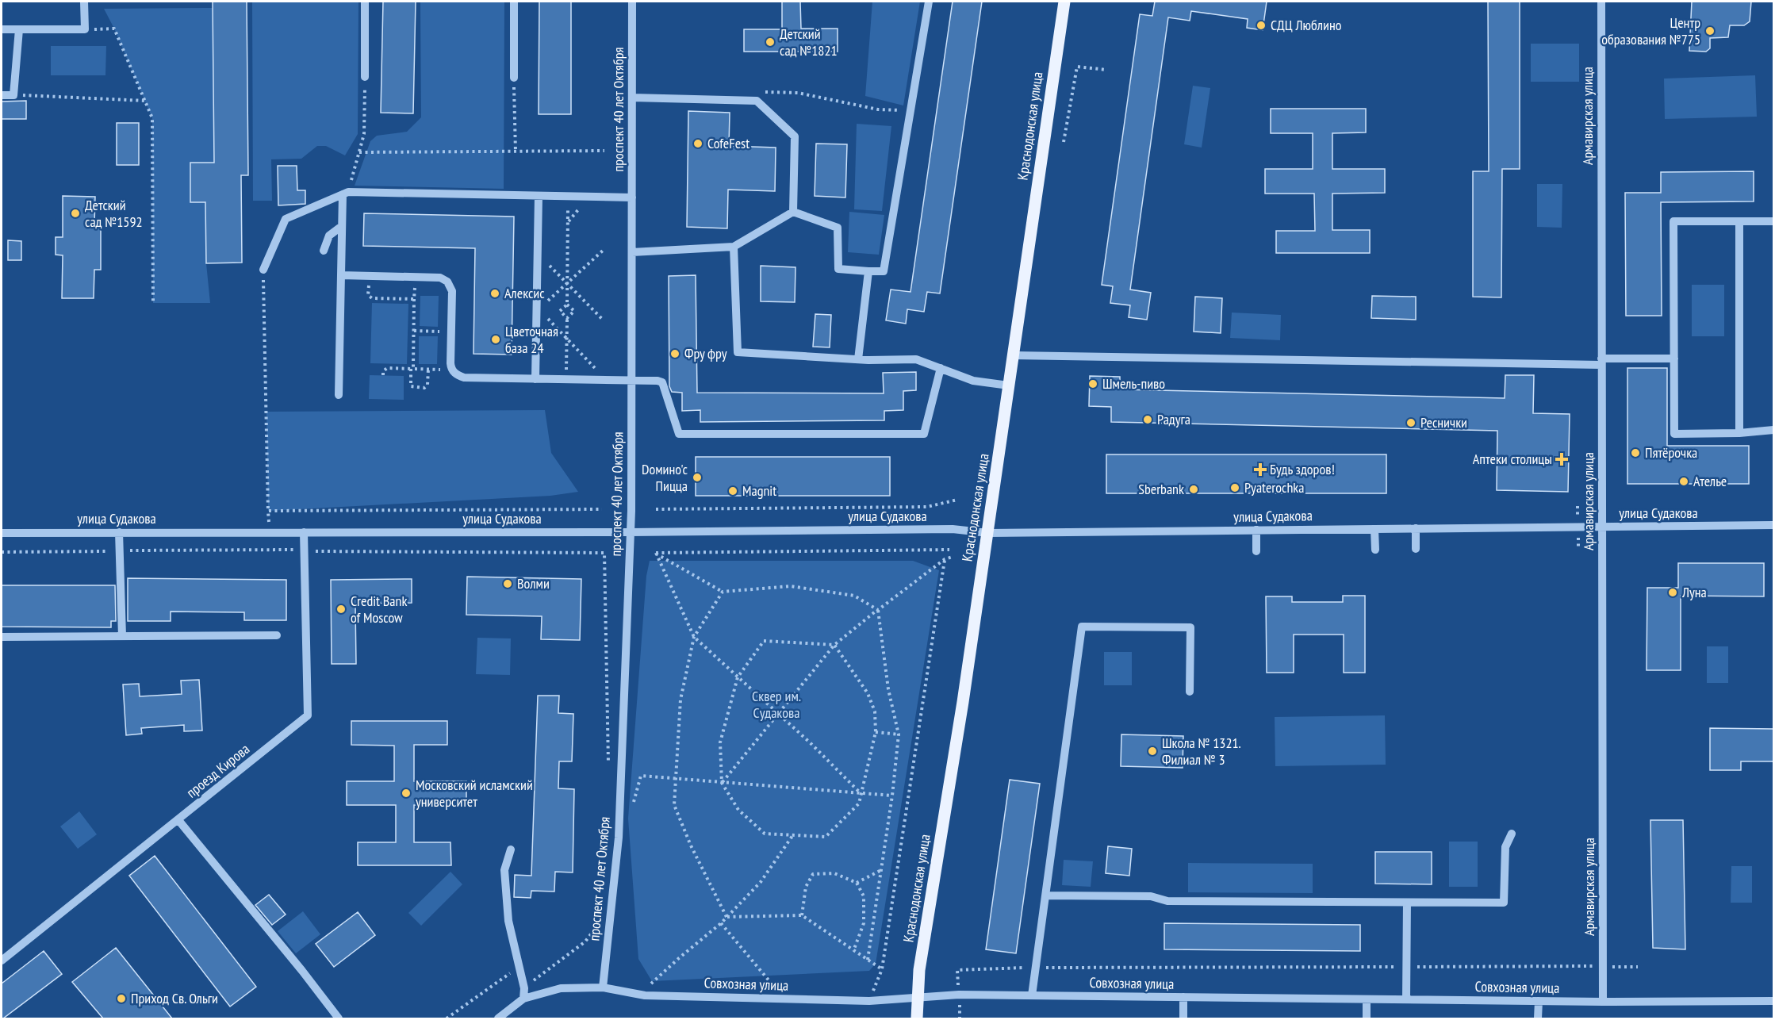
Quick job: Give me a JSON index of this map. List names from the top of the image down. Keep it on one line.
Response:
{"streets":{"main road":["Краснодонская улица"],"street":["проспект 40 лет Октября","Армавирская улица","улица Судакова","проезд Кирова","Совхозная улица"]},"crossings":[["проспект 40 лет Октября","улица Судакова"],["проспект 40 лет Октября","Совхозная улица"],["Армавирская улица","улица Судакова"],["Армавирская улица","Совхозная улица"],["Краснодонская улица","улица Судакова"],["Краснодонская улица","Совхозная улица"],["улица Судакова","проезд Кирова"]],"parks":["Сквер им. Судакова"],"places":{"other":["СДЦ Люблино","Центр образования №775","Детский сад №1821","CofeFest","Детский сад №1592","Алексис","Цветочная база 24","Фру фру","Шмель-пиво","Радуга","Реснички","Пятёрочка","Dомино'с Пицца","Ателье","Pyaterochka","Sberbank","Magnit","Волми","Луна","Credit Bank of Moscow","Школа № 1321. Филиал № 3","Московский исламский университет","Приход Св. Ольги"],"health":["Аптеки столицы","Будь здоров!"]}}
